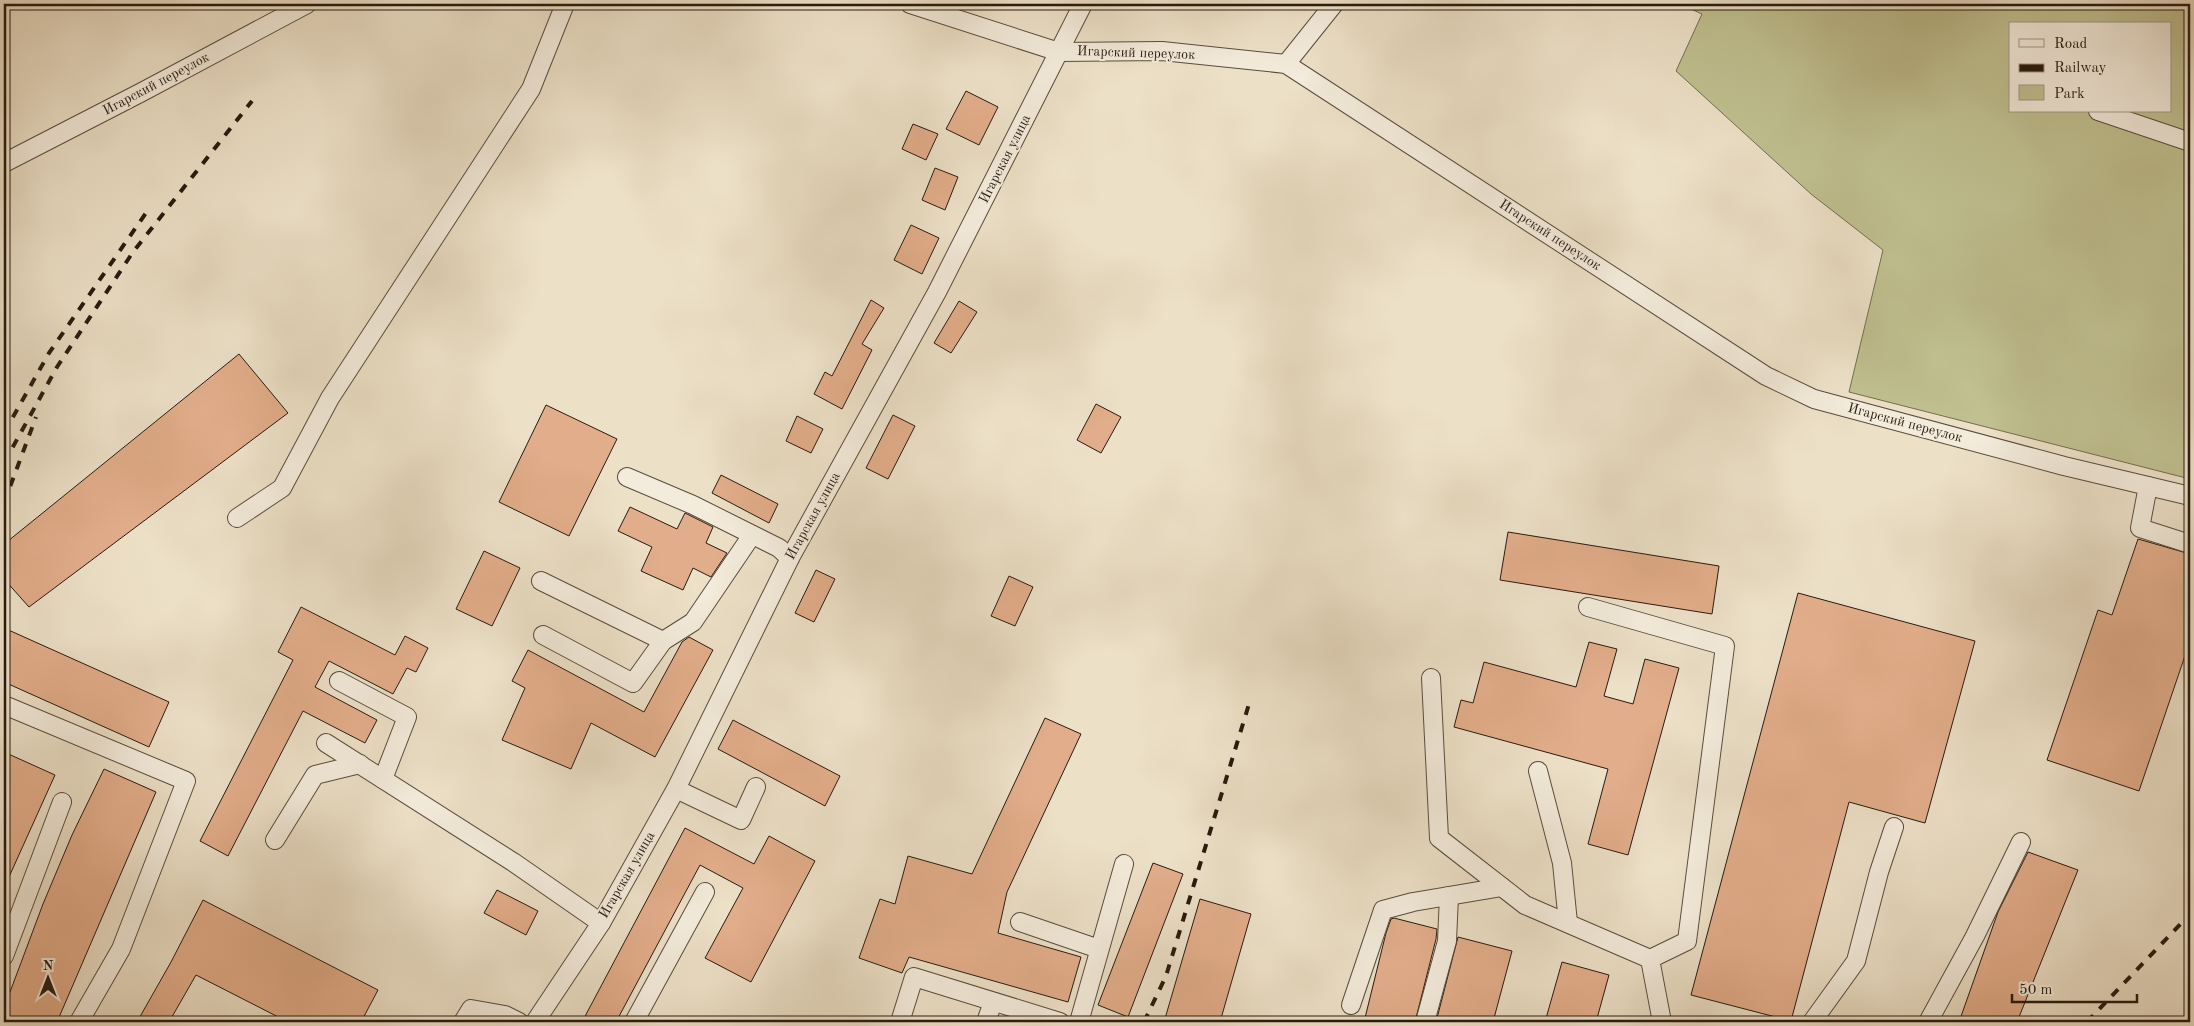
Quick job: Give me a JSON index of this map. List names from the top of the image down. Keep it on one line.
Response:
{"streets":{"street":["Игарский переулок","Игарская улица"]},"crossings":[["Игарский переулок","Игарская улица"]],"legend":["Road","Railway","Park"],"scale_bar":"50 m","north":"top"}
